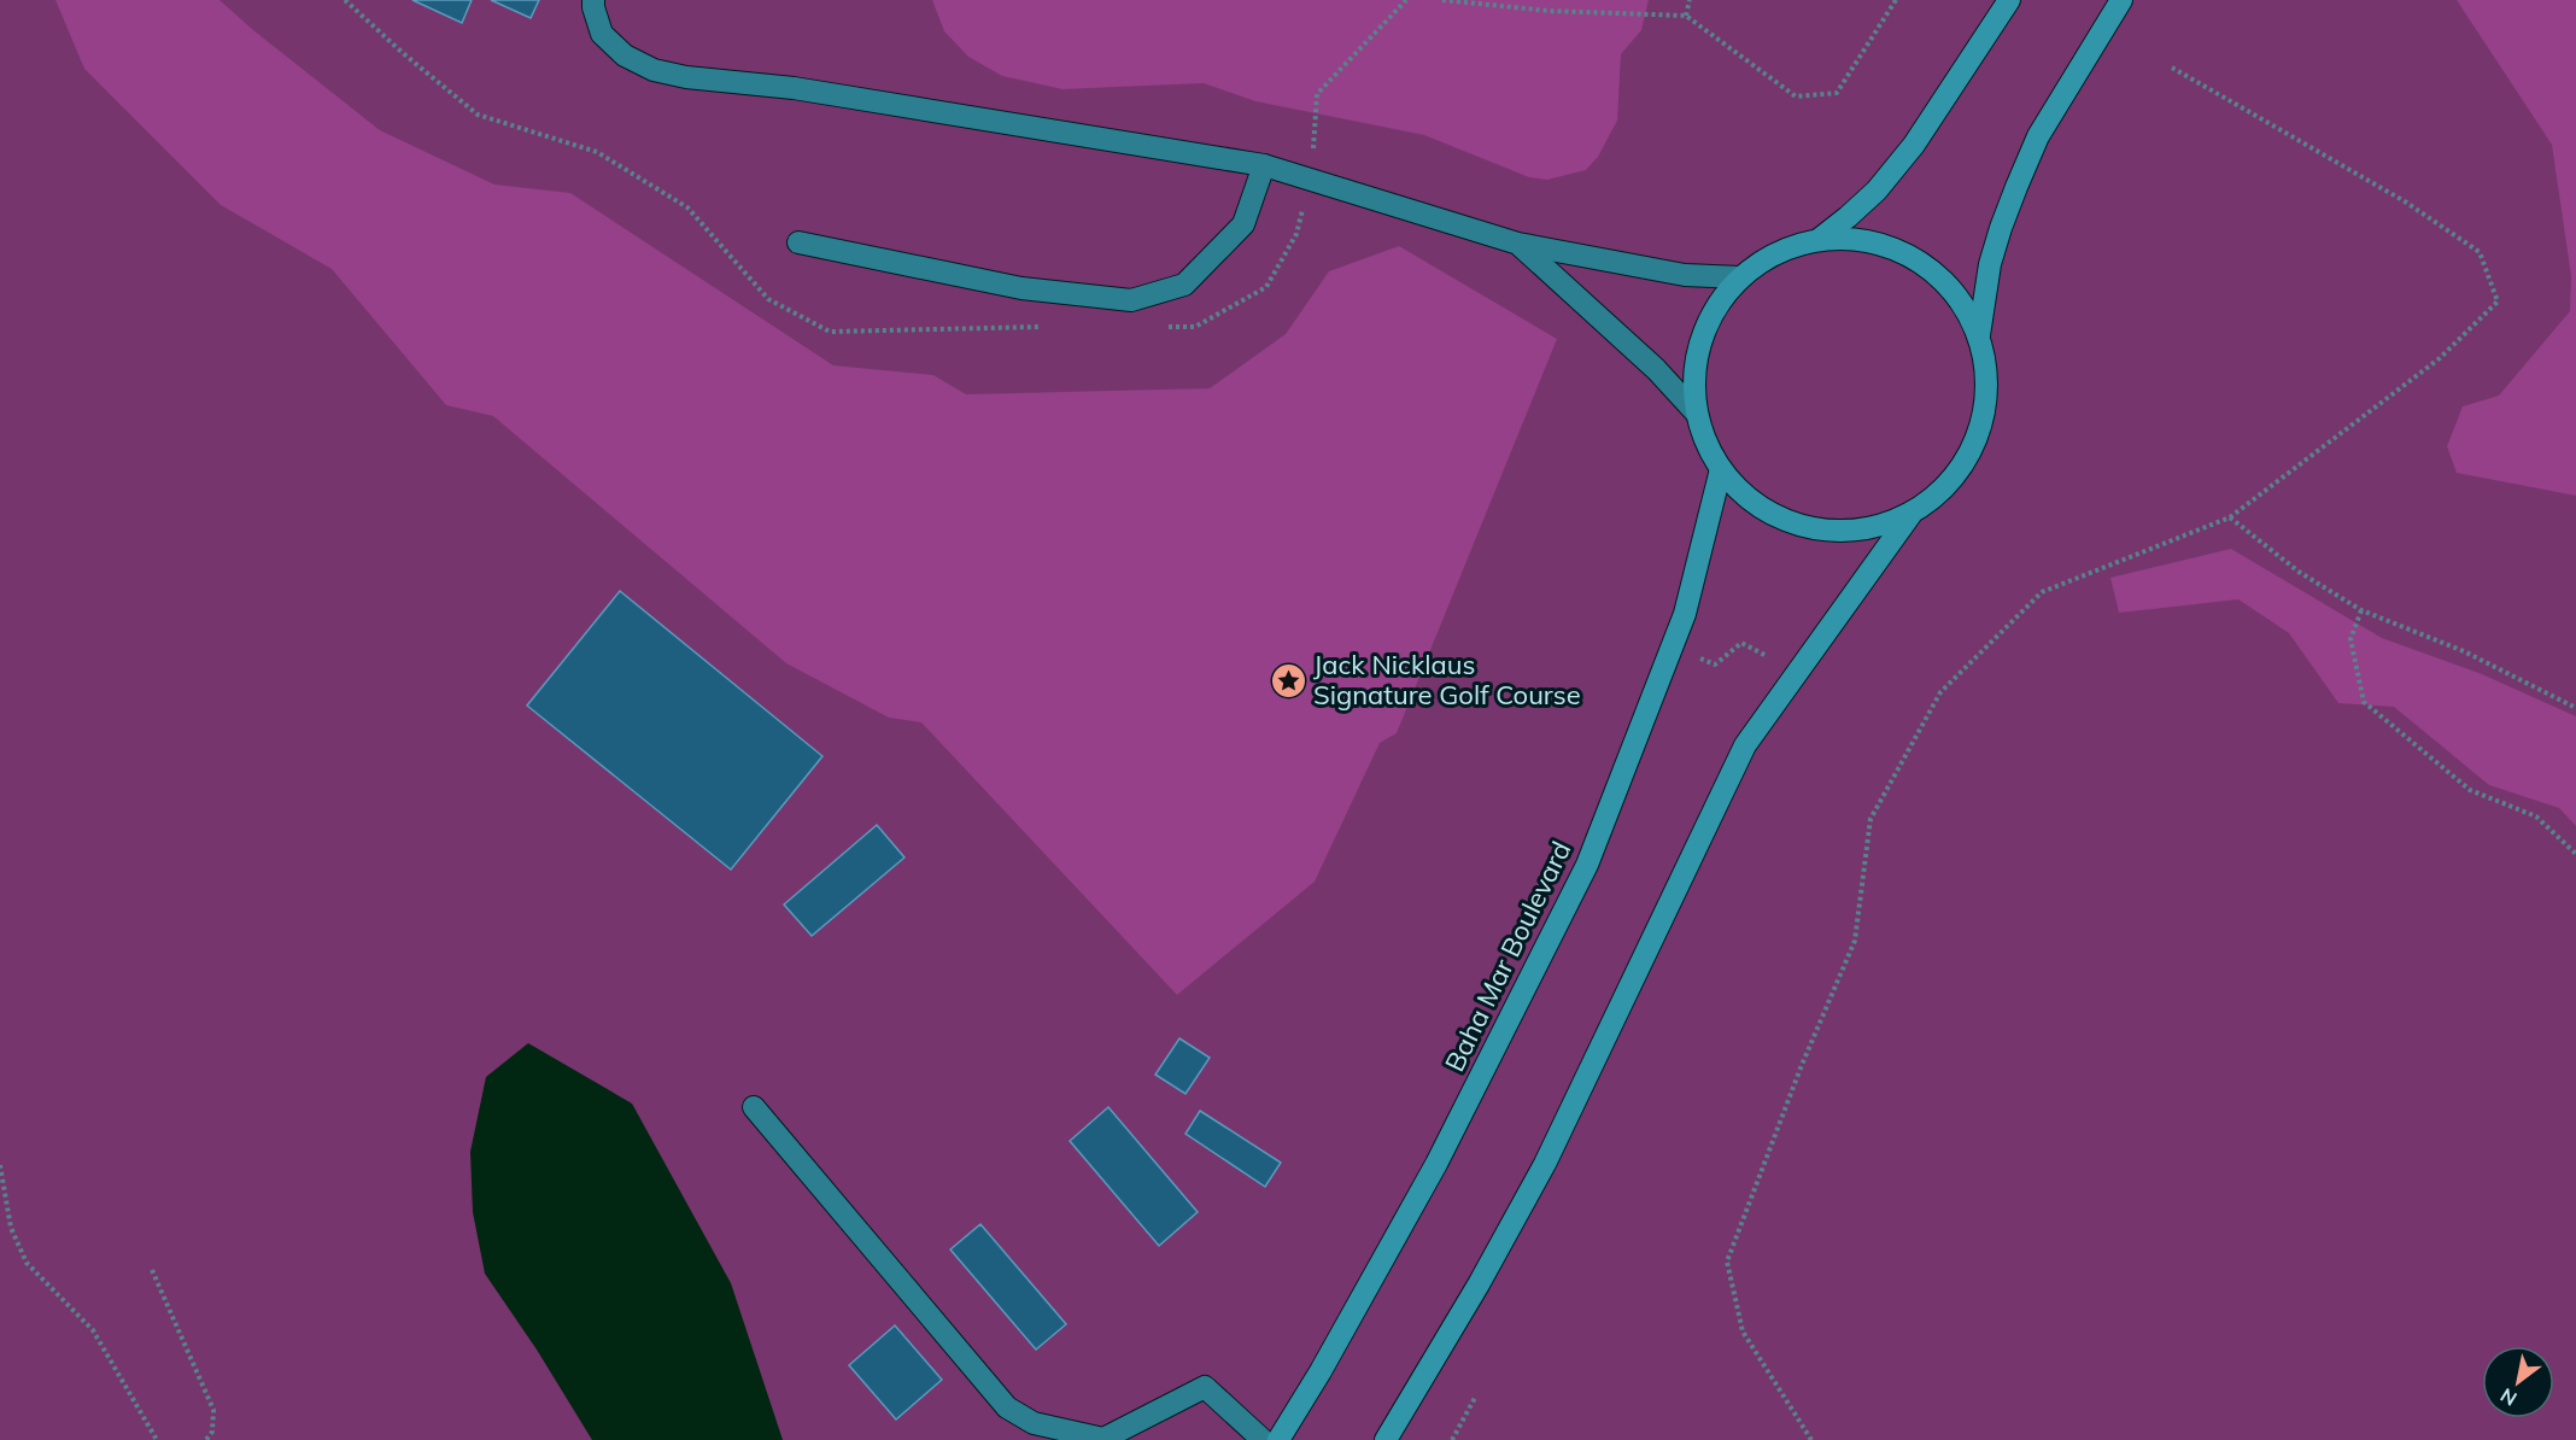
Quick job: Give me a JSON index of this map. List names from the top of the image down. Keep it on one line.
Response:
{"streets":{"main road":["Baha Mar Boulevard"]},"places":{"place":["Jack Nicklaus Signature Golf Course"]},"north":"bottom left"}
